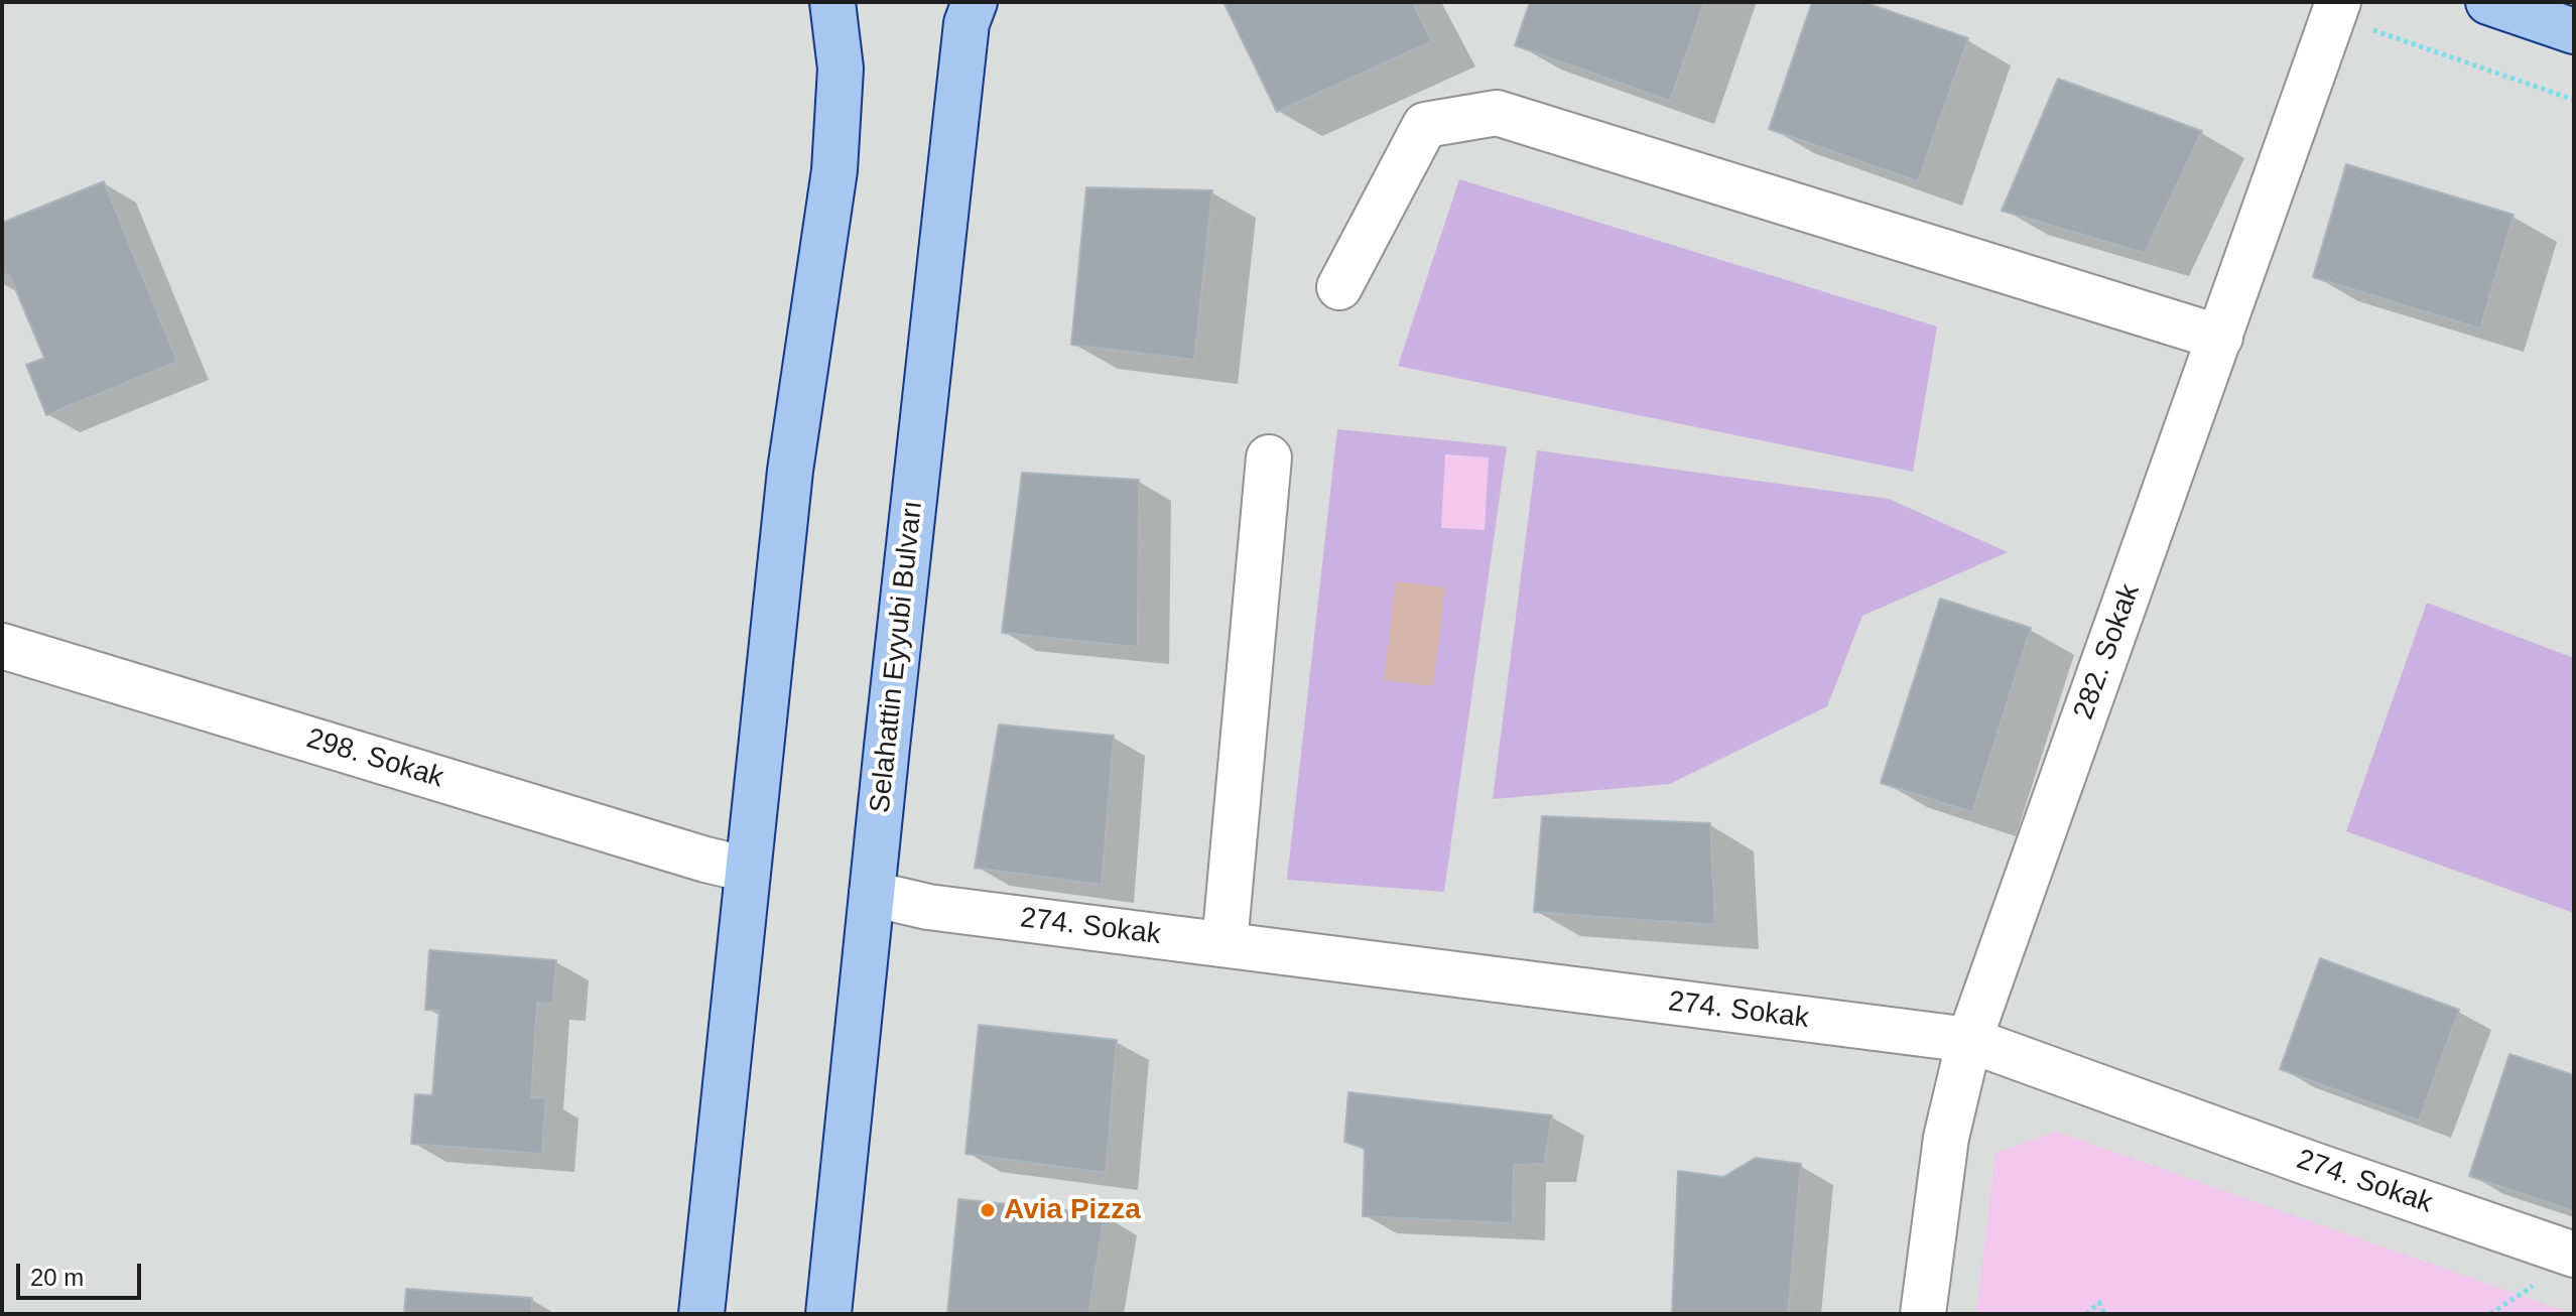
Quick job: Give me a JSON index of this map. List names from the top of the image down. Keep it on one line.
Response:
{"streets":{"main road":["Selahattin Eyyubi Bulvarı"],"street":["282. Sokak","298. Sokak","274. Sokak"]},"crossings":[["282. Sokak","274. Sokak"],["Selahattin Eyyubi Bulvarı","274. Sokak"]],"places":["Avia Pizza"],"scale_bar":"20 m"}
